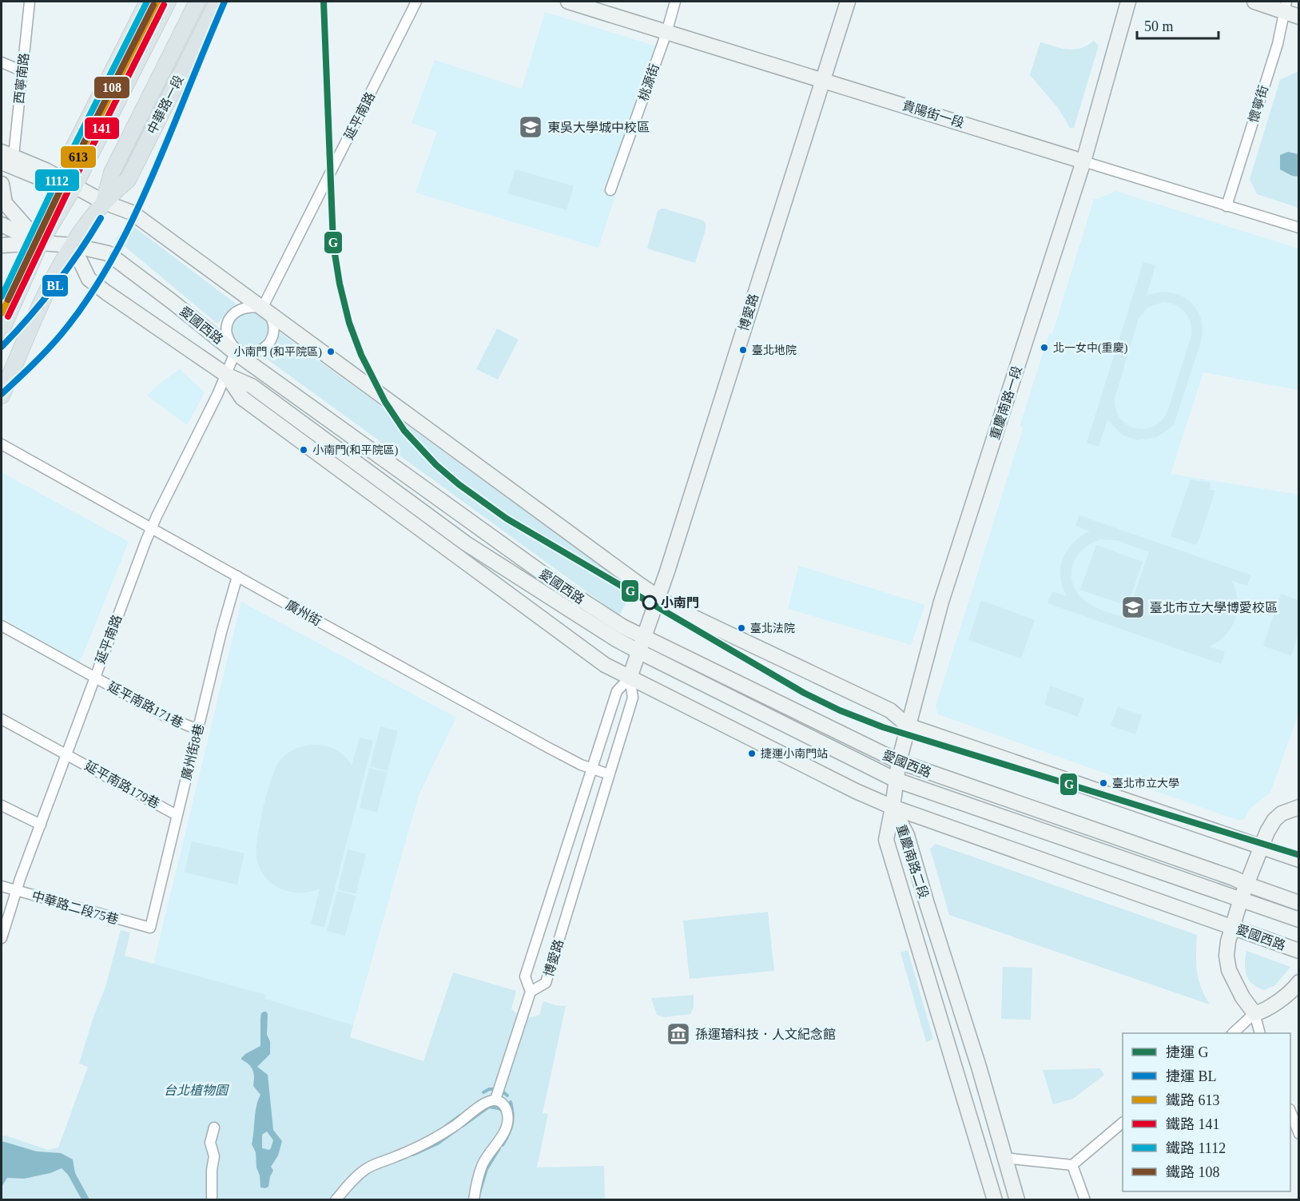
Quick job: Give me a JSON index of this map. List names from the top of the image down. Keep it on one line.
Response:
{"streets":{"main road":["中華路一段","貴陽街一段","博愛路","愛國西路","重慶南路一段","重慶南路二段"],"street":["西寧南路","桃源街","懷寧街","延平南路","廣州街","延平南路171巷","廣州街8巷","延平南路179巷","中華路二段75巷"]},"crossings":[["桃源街","貴陽街一段"],["懷寧街","貴陽街一段"],["中華路一段","愛國西路"],["貴陽街一段","博愛路"],["貴陽街一段","重慶南路一段"],["延平南路","愛國西路"],["延平南路","廣州街"],["延平南路","延平南路171巷"],["延平南路","延平南路179巷"],["延平南路","中華路二段75巷"],["博愛路","愛國西路"],["博愛路","廣州街"],["愛國西路","重慶南路一段"],["愛國西路","重慶南路二段"],["重慶南路一段","重慶南路二段"],["廣州街","廣州街8巷"],["延平南路171巷","廣州街8巷"],["廣州街8巷","延平南路179巷"],["廣州街8巷","中華路二段75巷"]],"parks":["台北植物園"],"places":{"school or university":["東吳大學城中校區","臺北市立大學博愛校區"],"other":["北一女中(重慶)","臺北地院","小南門 (和平院區)","小南門(和平院區)","小南門","臺北法院","捷運小南門站","臺北市立大學"],"museum":["孫運璿科技．人文紀念館"]},"lines":["metro line G","metro line BL","rail line 613","rail line 1112","rail line 141","rail line 108"],"legend":["捷運 G","捷運 BL","鐵路 613","鐵路 141","鐵路 1112","鐵路 108"],"scale_bar":"50 m"}
